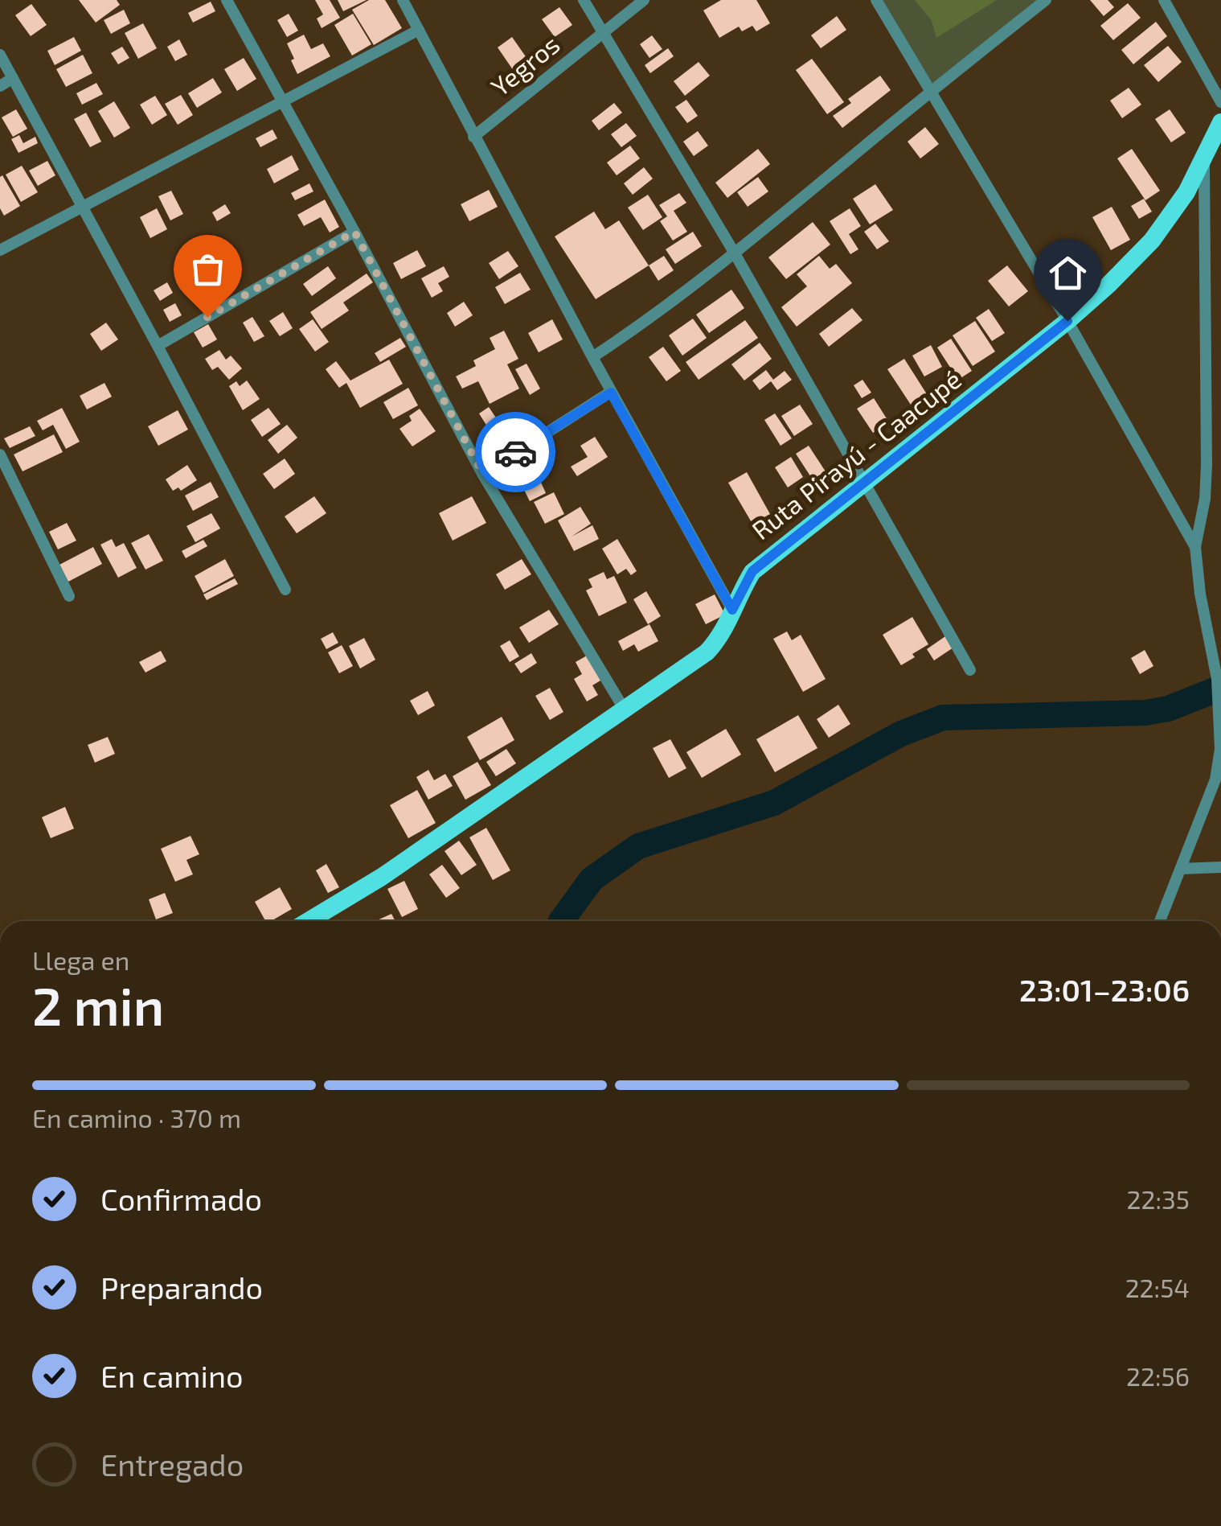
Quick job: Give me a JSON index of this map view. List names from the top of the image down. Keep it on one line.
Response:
{"streets":{"main road":["Ruta Pirayú - Caacupé"],"street":["Yegros"]},"page":{"heading":["2 min","Llega en","23:01–23:06"],"bar":"En camino · 370 m","list":[["Confirmado","22:35"],["Preparando","22:54"],["En camino","22:56"],"Entregado"]}}
